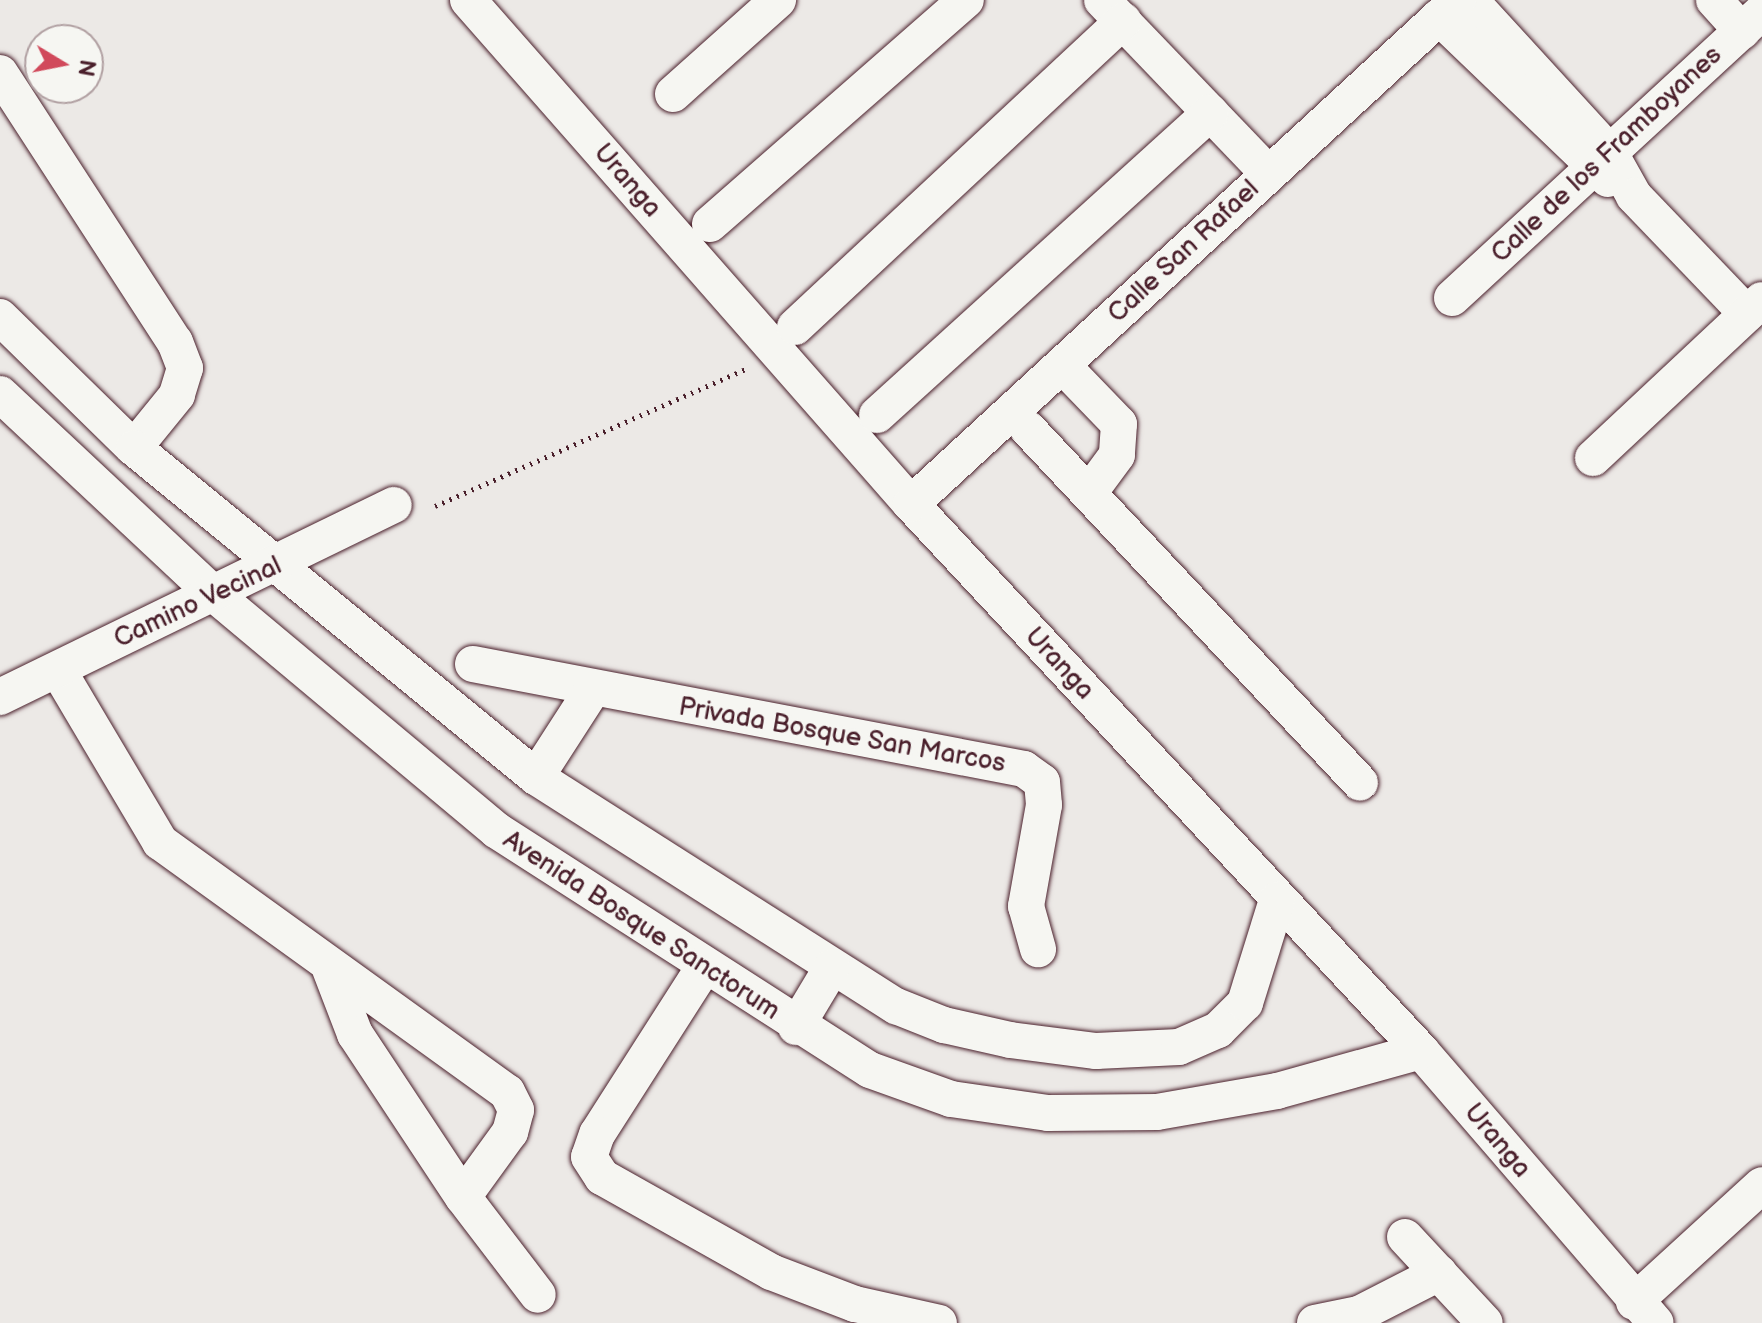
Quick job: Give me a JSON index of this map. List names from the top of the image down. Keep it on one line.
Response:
{"streets":{"street":["Calle de los Framboyanes","Uranga","Calle San Rafael","Camino Vecinal","Privada Bosque San Marcos","Avenida Bosque Sanctorum"]},"crossings":[["Uranga","Calle San Rafael"],["Uranga","Avenida Bosque Sanctorum"],["Camino Vecinal","Avenida Bosque Sanctorum"]],"north":"right"}
